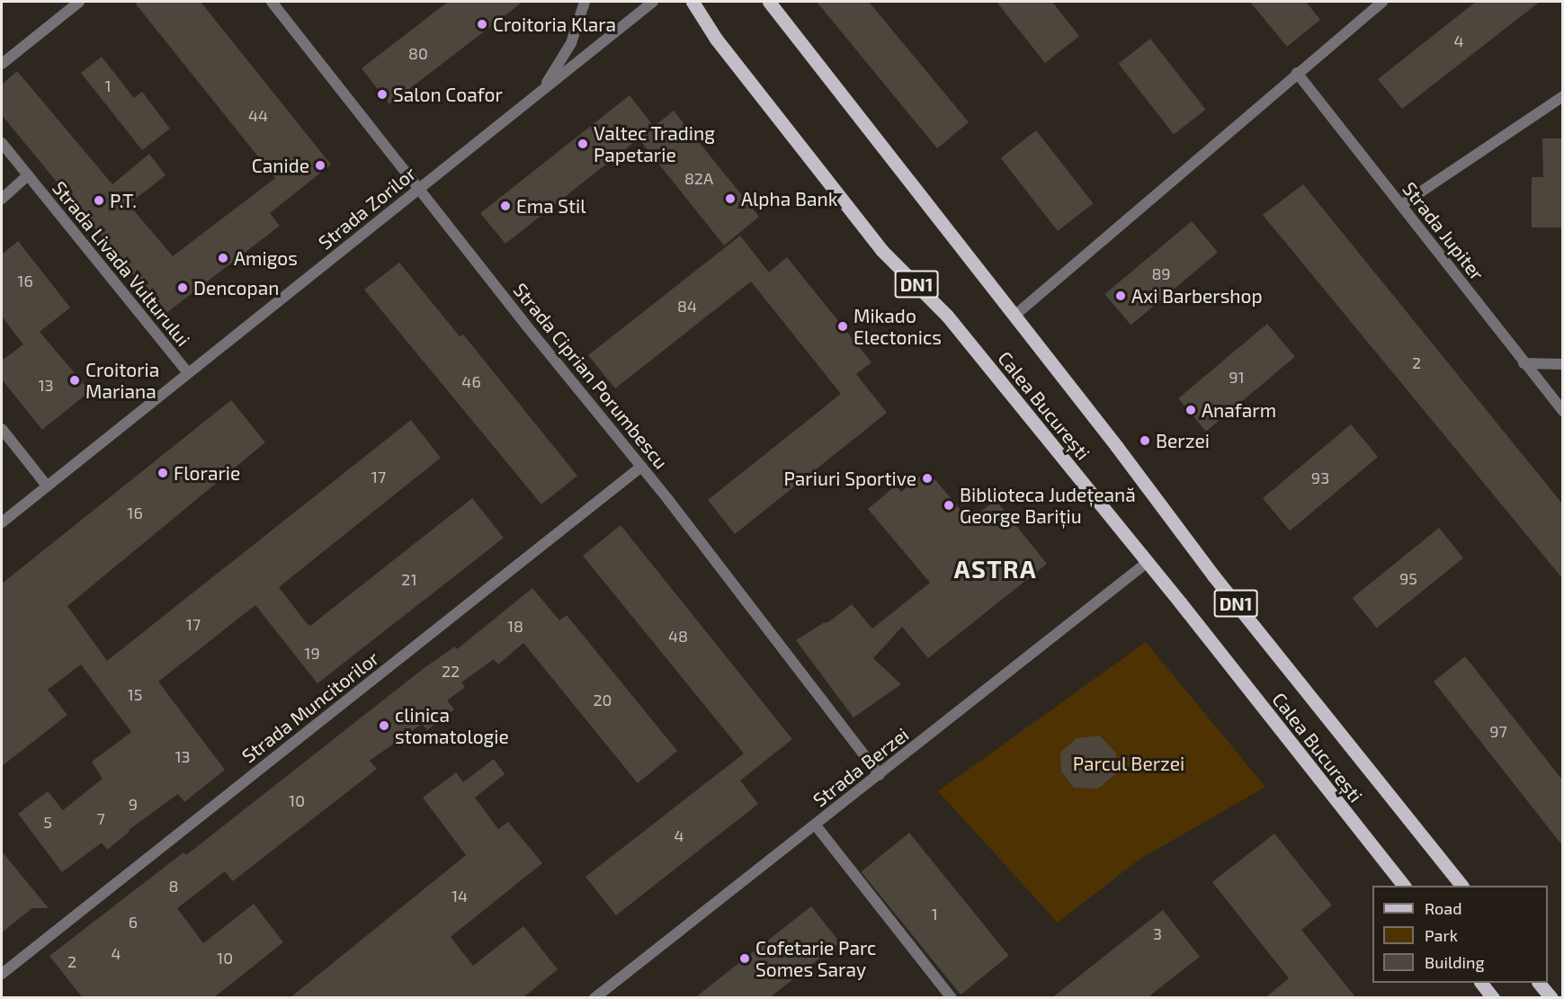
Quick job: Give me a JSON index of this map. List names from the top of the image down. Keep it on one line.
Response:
{"streets":{"main road":["DN1","Calea București"],"street":["Strada Zorilor","Strada Jupiter","Strada Livada Vulturului","Strada Ciprian Porumbescu","Strada Muncitorilor","Strada Berzei"]},"crossings":[["Strada Zorilor","Strada Livada Vulturului"],["Strada Zorilor","Strada Ciprian Porumbescu"],["Strada Ciprian Porumbescu","Strada Muncitorilor"],["Strada Ciprian Porumbescu","Strada Berzei"],["Calea București","Strada Berzei"]],"districts":["ASTRA"],"parks":["Parcul Berzei"],"places":["Croitoria Klara","Salon Coafor","Valtec Trading Papetarie","Canide","Alpha Bank","P.T.","Ema Stil","Amigos","Dencopan","Axi Barbershop","Mikado Electonics","Croitoria Mariana","Anafarm","Berzei","Florarie","Pariuri Sportive","Biblioteca Județeană George Barițiu","clinica stomatologie","Cofetarie Parc Somes Saray"],"house_numbers":["4","80","1","44","82A","89","16","84","2","91","46","13","17","93","16","95","21","17","18","48","19","22","15","20","97","13","10","9","7","5","4","8","14","1","6","3","4","10","2"],"legend":["Road","Park","Building"]}
